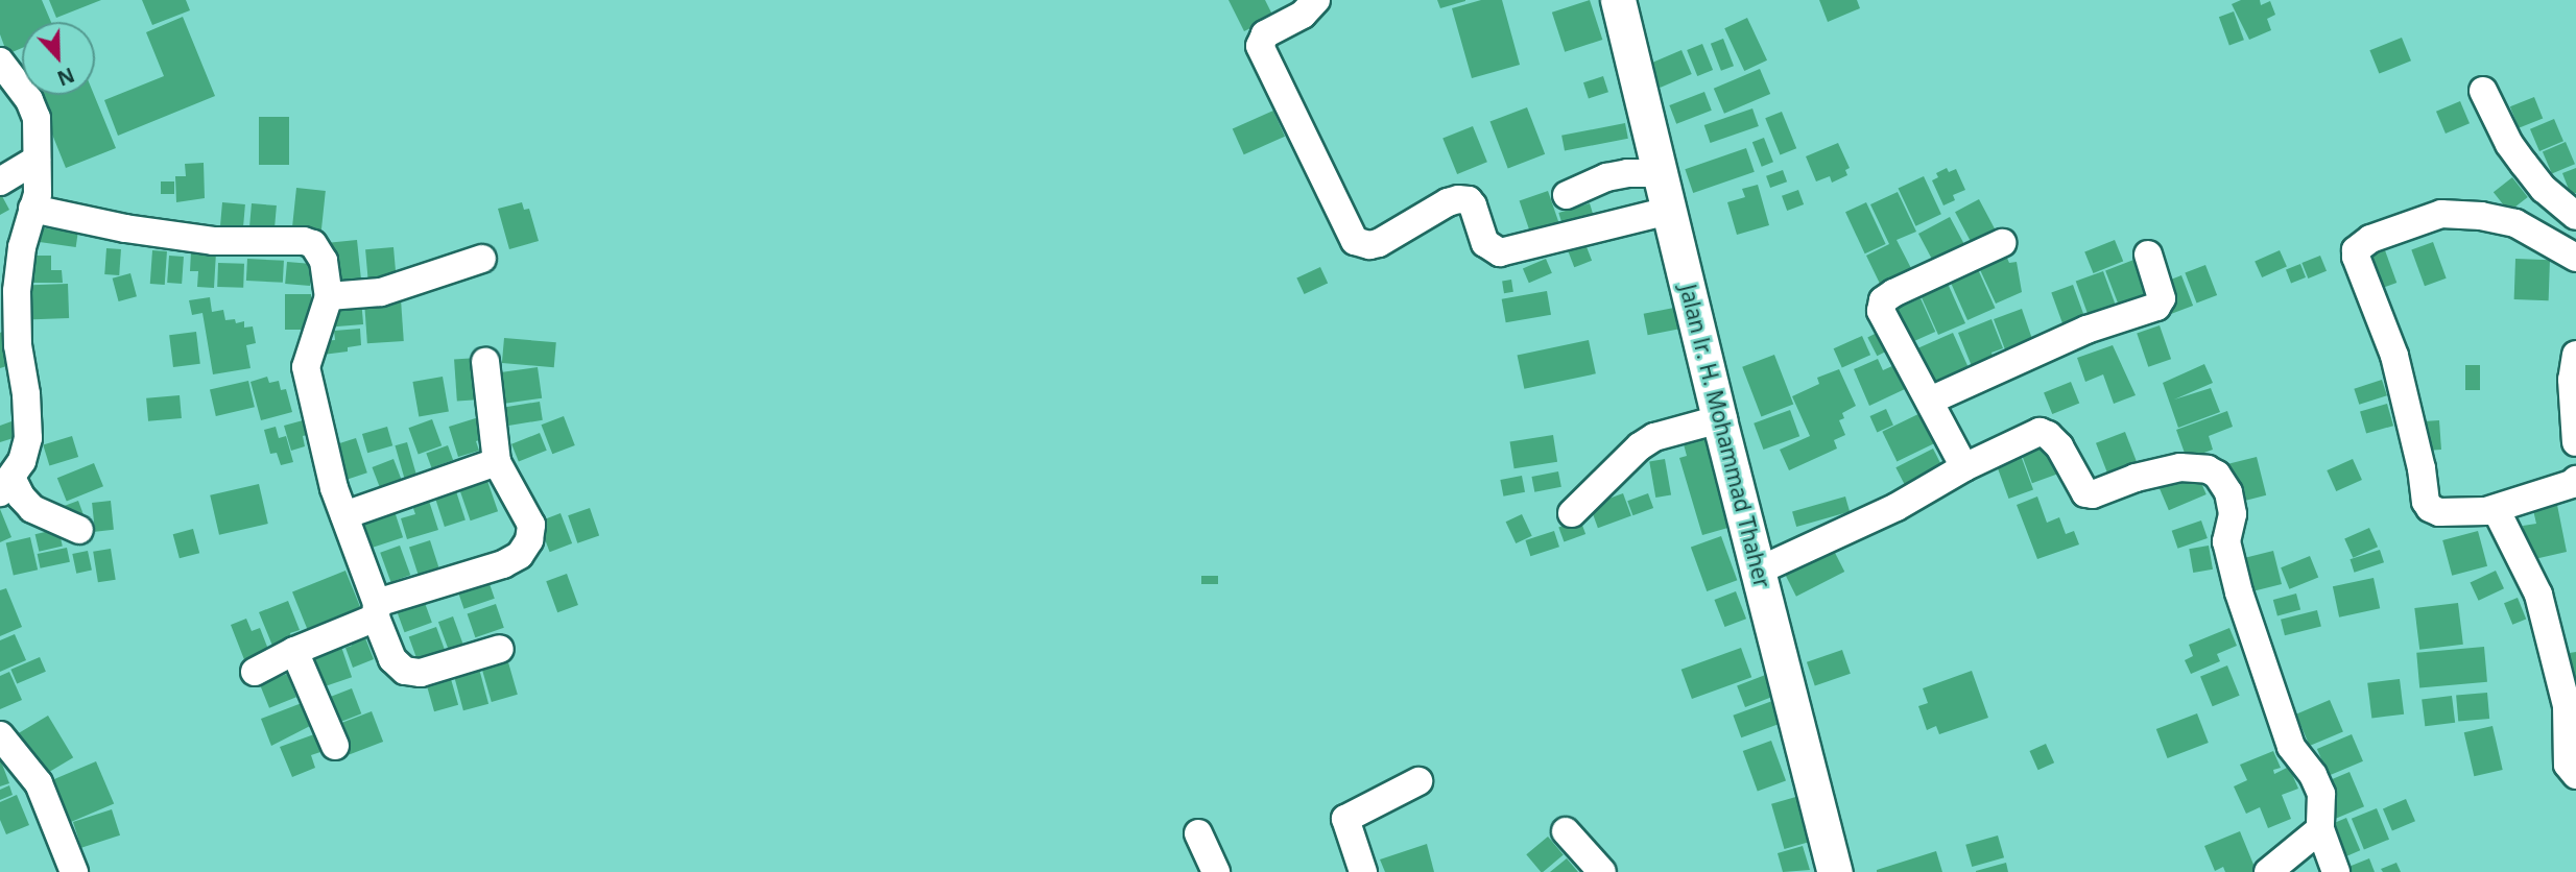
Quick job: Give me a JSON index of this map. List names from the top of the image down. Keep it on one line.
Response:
{"streets":{"main road":["Jalan Ir. H. Mohammad Thaher"]},"north":"bottom"}
